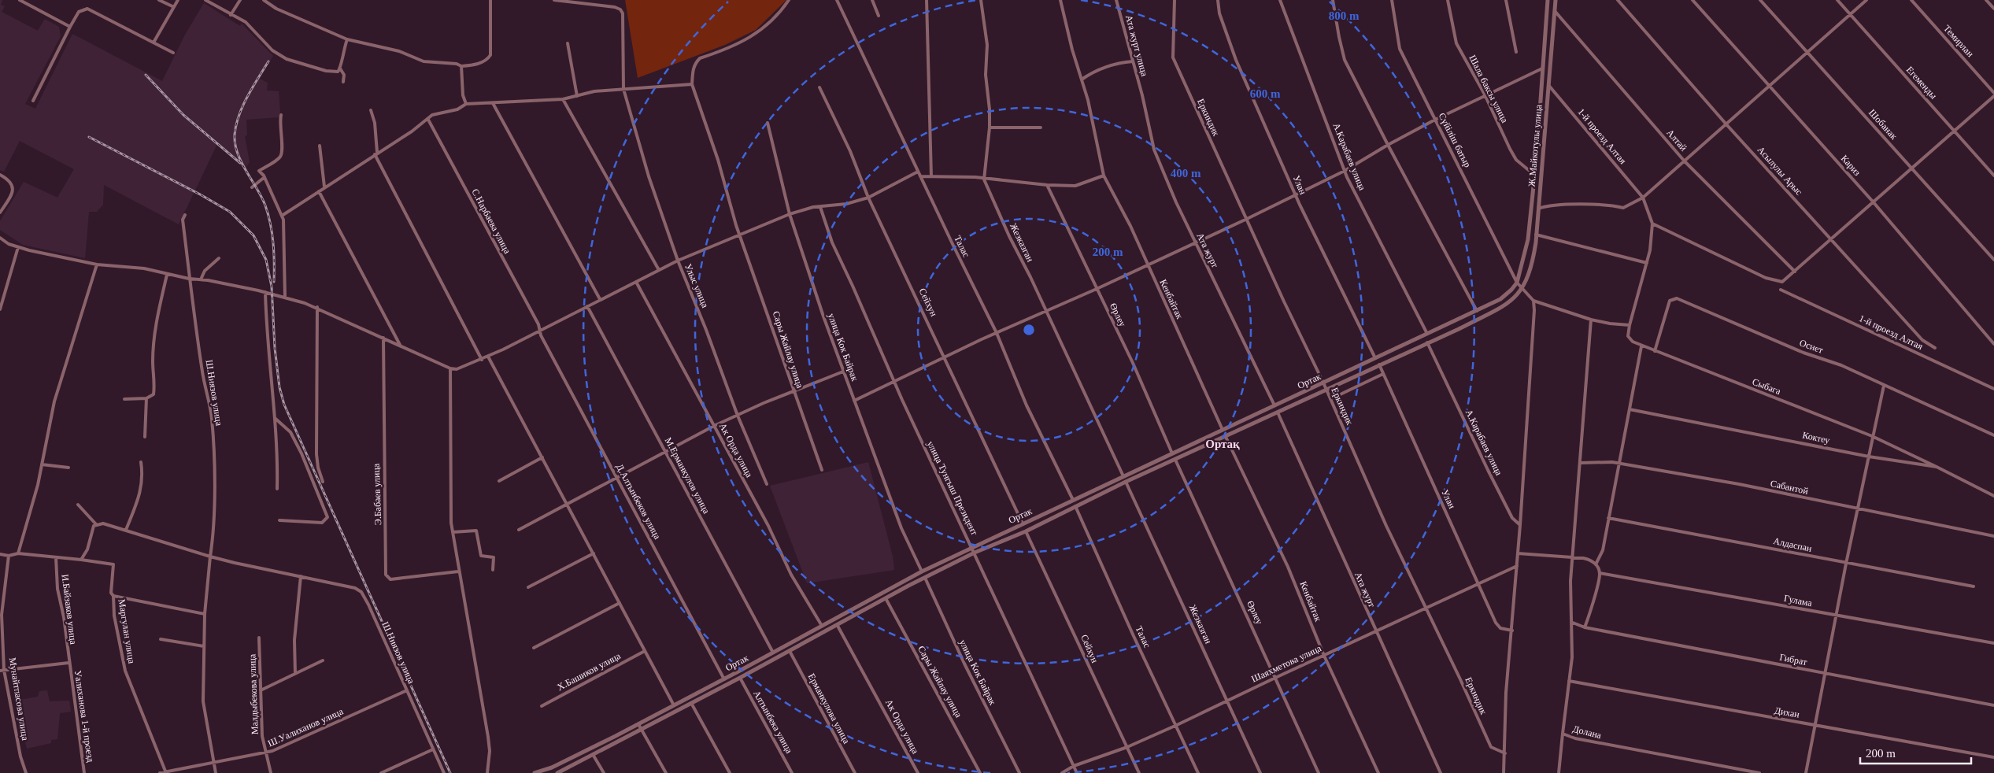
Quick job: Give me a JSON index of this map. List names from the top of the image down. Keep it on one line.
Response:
{"streets":{"street":["Темирлан","Ата журт улица","Егеменды","Шала баксы улица","Еркиндик","Шобанак","1-й проезд Алтая","Сүйіліш батыр","Алтай","Ж.Майкотулы улица","А.Карабаев улица","Кариз","Асылулы Арыс","Улан","С.Нарбаева улица","Жезказган","Талас","Ата журт","Улыс улица","Кенбайтак","Сейхун","Өрлеу","Осиет","улица Кок Байрак","Сары Жайлау улица","Ортак","Сыбага","Ш.Ниязов улица","Коктеу","Ак Орда улица","М.Ерманкулов улица","Сабантой","улица Тунгыш Президент","Э.Бабаев улица","Д.Алтынбеков улица","Алдаспан","Гулама","И.Байзаков улица","Маргулан улица","Гибрат","Шаяхметова улица","Х.Башиков улица","Малдыбекова улица","Мунайтпасова улица","Ерманкулова улица","Дихан","Уалиханова 1-й проезд","Алтынбека улица","Ш.Уалиханов улица","Долана"]},"crossings":[["Ата журт улица","Ата журт"],["Шала баксы улица","Ж.Майкотулы улица"],["Еркиндик","Ортак"],["Еркиндик","Шаяхметова улица"],["1-й проезд Алтая","Ж.Майкотулы улица"],["Сүйіліш батыр","Ж.Майкотулы улица"],["Сүйіліш батыр","Ортак"],["Алтай","Ж.Майкотулы улица"],["Ж.Майкотулы улица","Ортак"],["А.Карабаев улица","Ортак"],["Улан","Ортак"],["Улан","Шаяхметова улица"],["С.Нарбаева улица","Д.Алтынбеков улица"],["Жезказган","Ортак"],["Жезказган","Шаяхметова улица"],["Талас","Ортак"],["Талас","Шаяхметова улица"],["Ата журт","Ортак"],["Ата журт","Шаяхметова улица"],["Кенбайтак","Ортак"],["Кенбайтак","Шаяхметова улица"],["Сейхун","Ортак"],["Сейхун","Шаяхметова улица"],["Өрлеу","Ортак"],["Өрлеу","Шаяхметова улица"],["Осиет","Сыбага"],["улица Кок Байрак","Ортак"],["Сары Жайлау улица","Ортак"],["Ортак","Ак Орда улица"],["Ортак","М.Ерманкулов улица"],["Ортак","улица Тунгыш Президент"],["Ортак","Д.Алтынбеков улица"],["Ортак","Ерманкулова улица"],["Ортак","Алтынбека улица"],["Сыбага","Коктеу"],["Ш.Ниязов улица","Ш.Уалиханов улица"],["Сабантой","Долана"],["улица Тунгыш Президент","Шаяхметова улица"],["И.Байзаков улица","Уалиханова 1-й проезд"],["Маргулан улица","Ш.Уалиханов улица"],["Гибрат","Долана"],["Малдыбекова улица","Ш.Уалиханов улица"],["Дихан","Долана"]],"districts":["Ортақ"],"scale_bar":"200 m","rings":["800 m","600 m","400 m","200 m"]}
